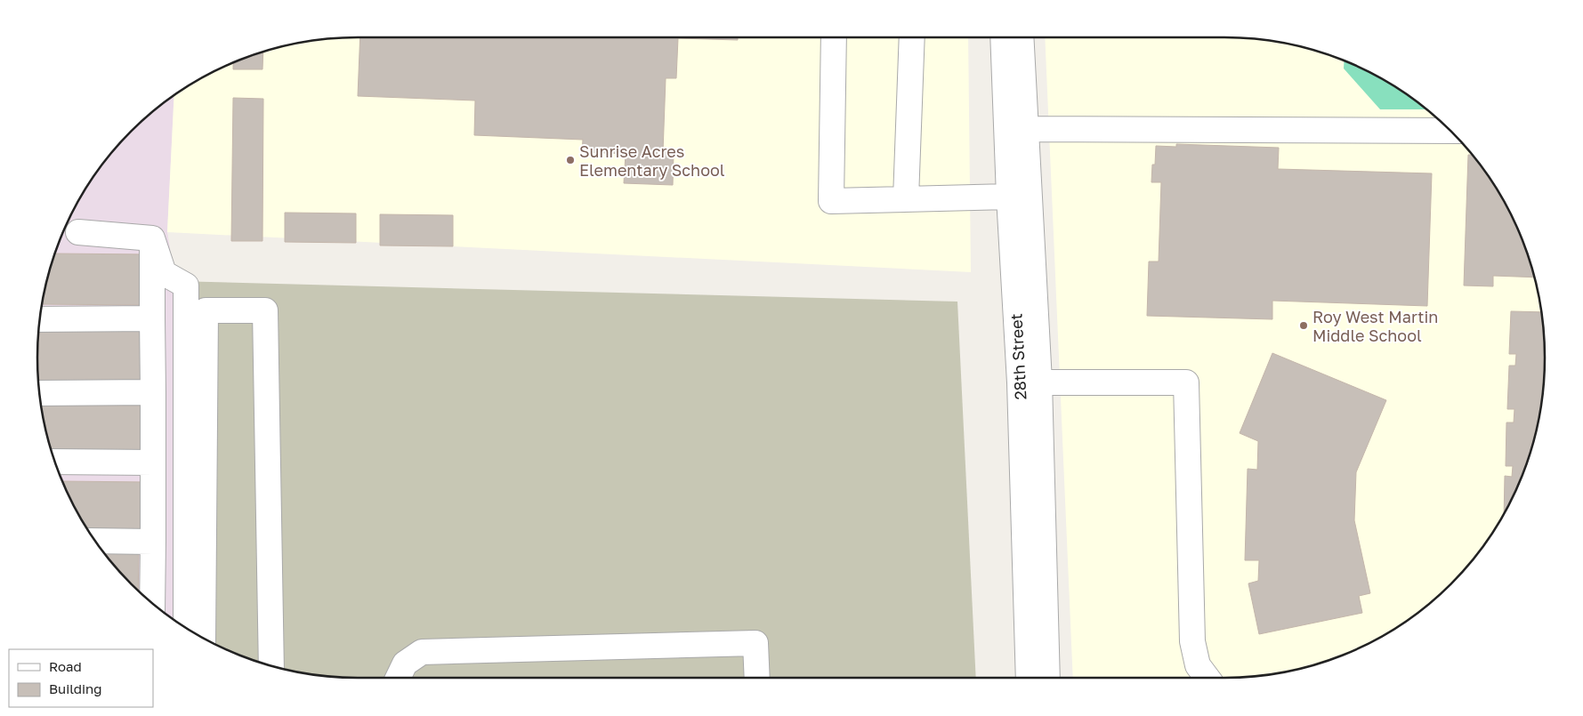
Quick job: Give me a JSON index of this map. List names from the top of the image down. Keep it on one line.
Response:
{"streets":{"street":["28th Street"]},"places":["Sunrise Acres Elementary School","Roy West Martin Middle School"],"legend":["Road","Building"]}
